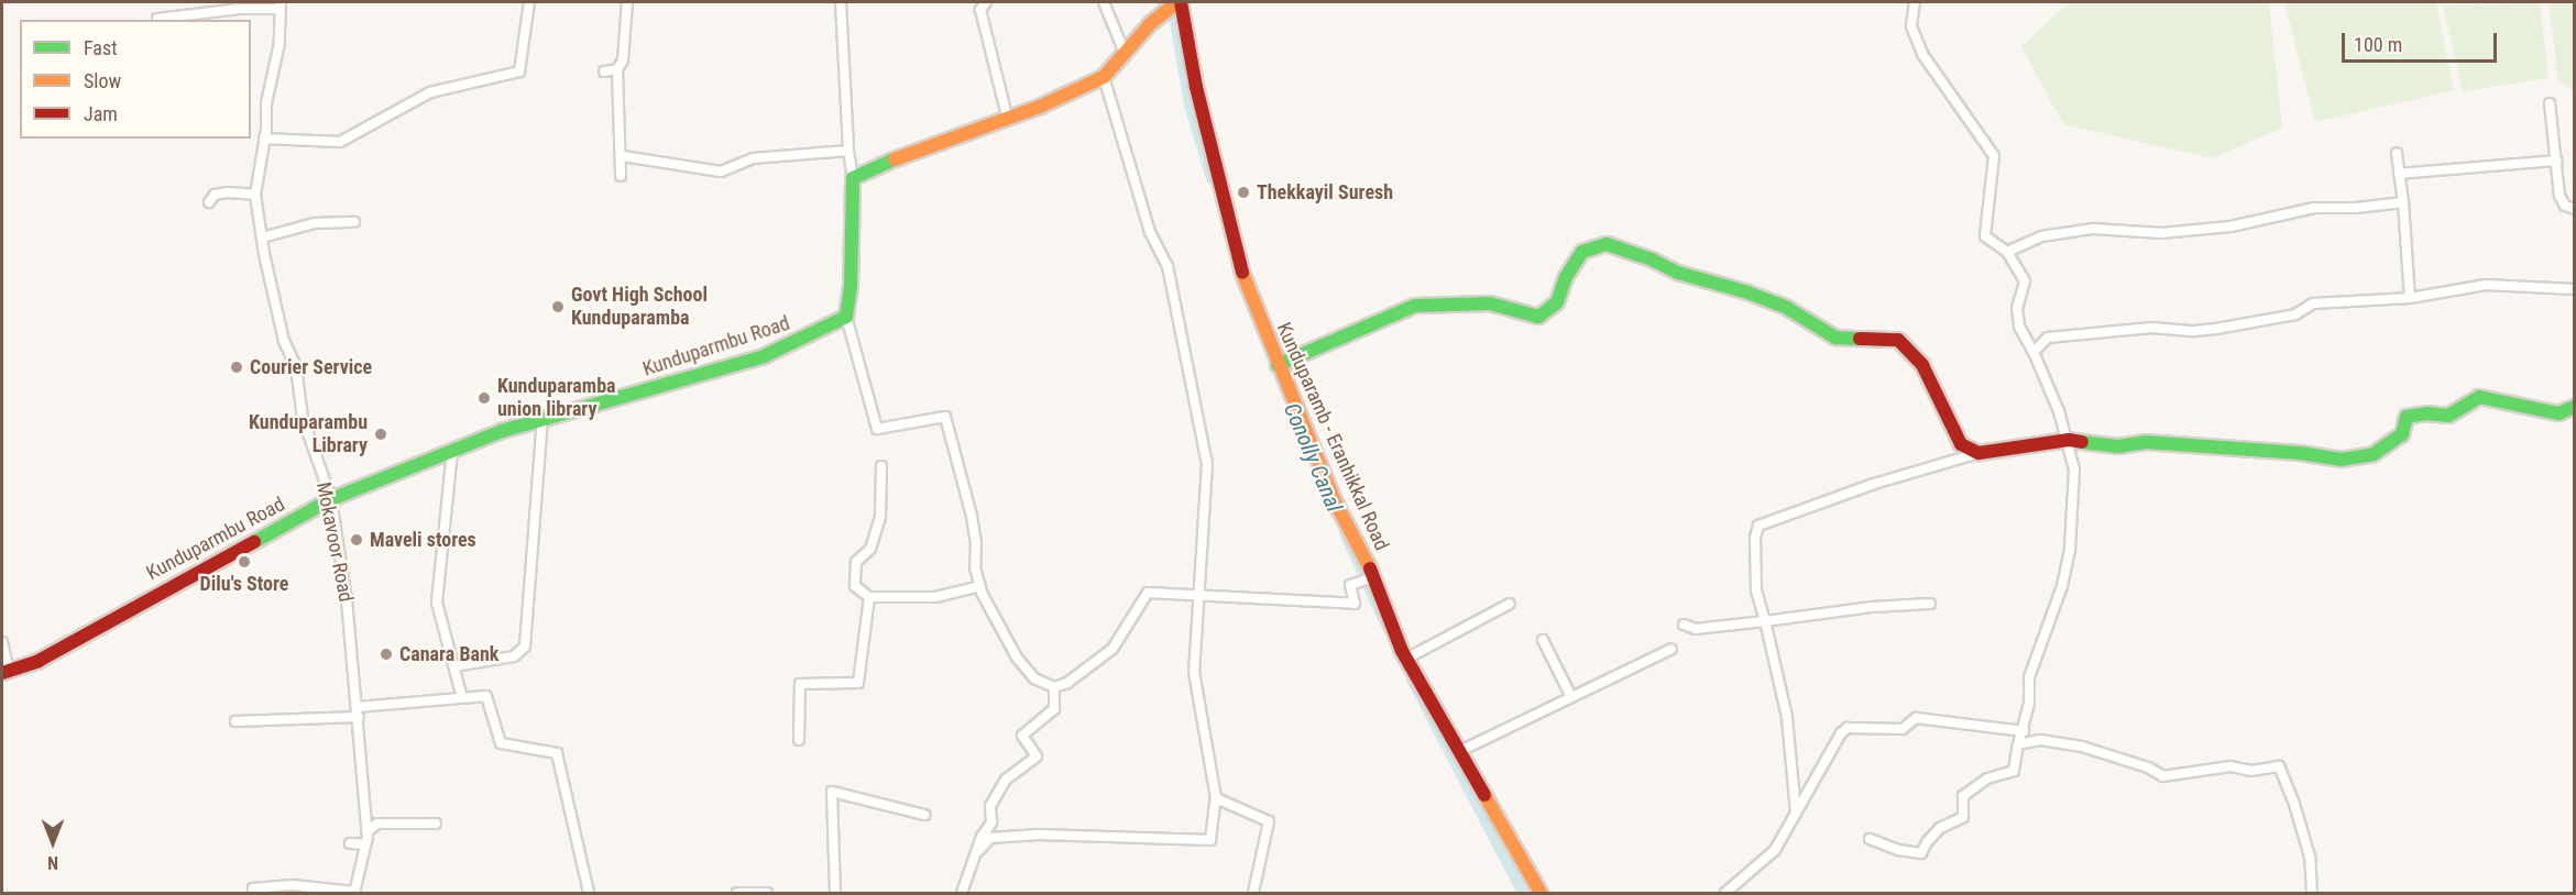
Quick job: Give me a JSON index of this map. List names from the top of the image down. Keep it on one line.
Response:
{"streets":{"street":["Kunduparmbu Road","Kunduparamb - Eranhikkal Road","Mokavoor Road"]},"crossings":[["Kunduparmbu Road","Mokavoor Road"]],"water":["Conolly Canal"],"places":["Thekkayil Suresh","Govt High School Kunduparamba","Courier Service","Kunduparamba union library","Kunduparambu Library","Maveli stores","Dilu's Store","Canara Bank"],"legend":["Fast","Slow","Jam"],"scale_bar":"100 m","north":"bottom"}
